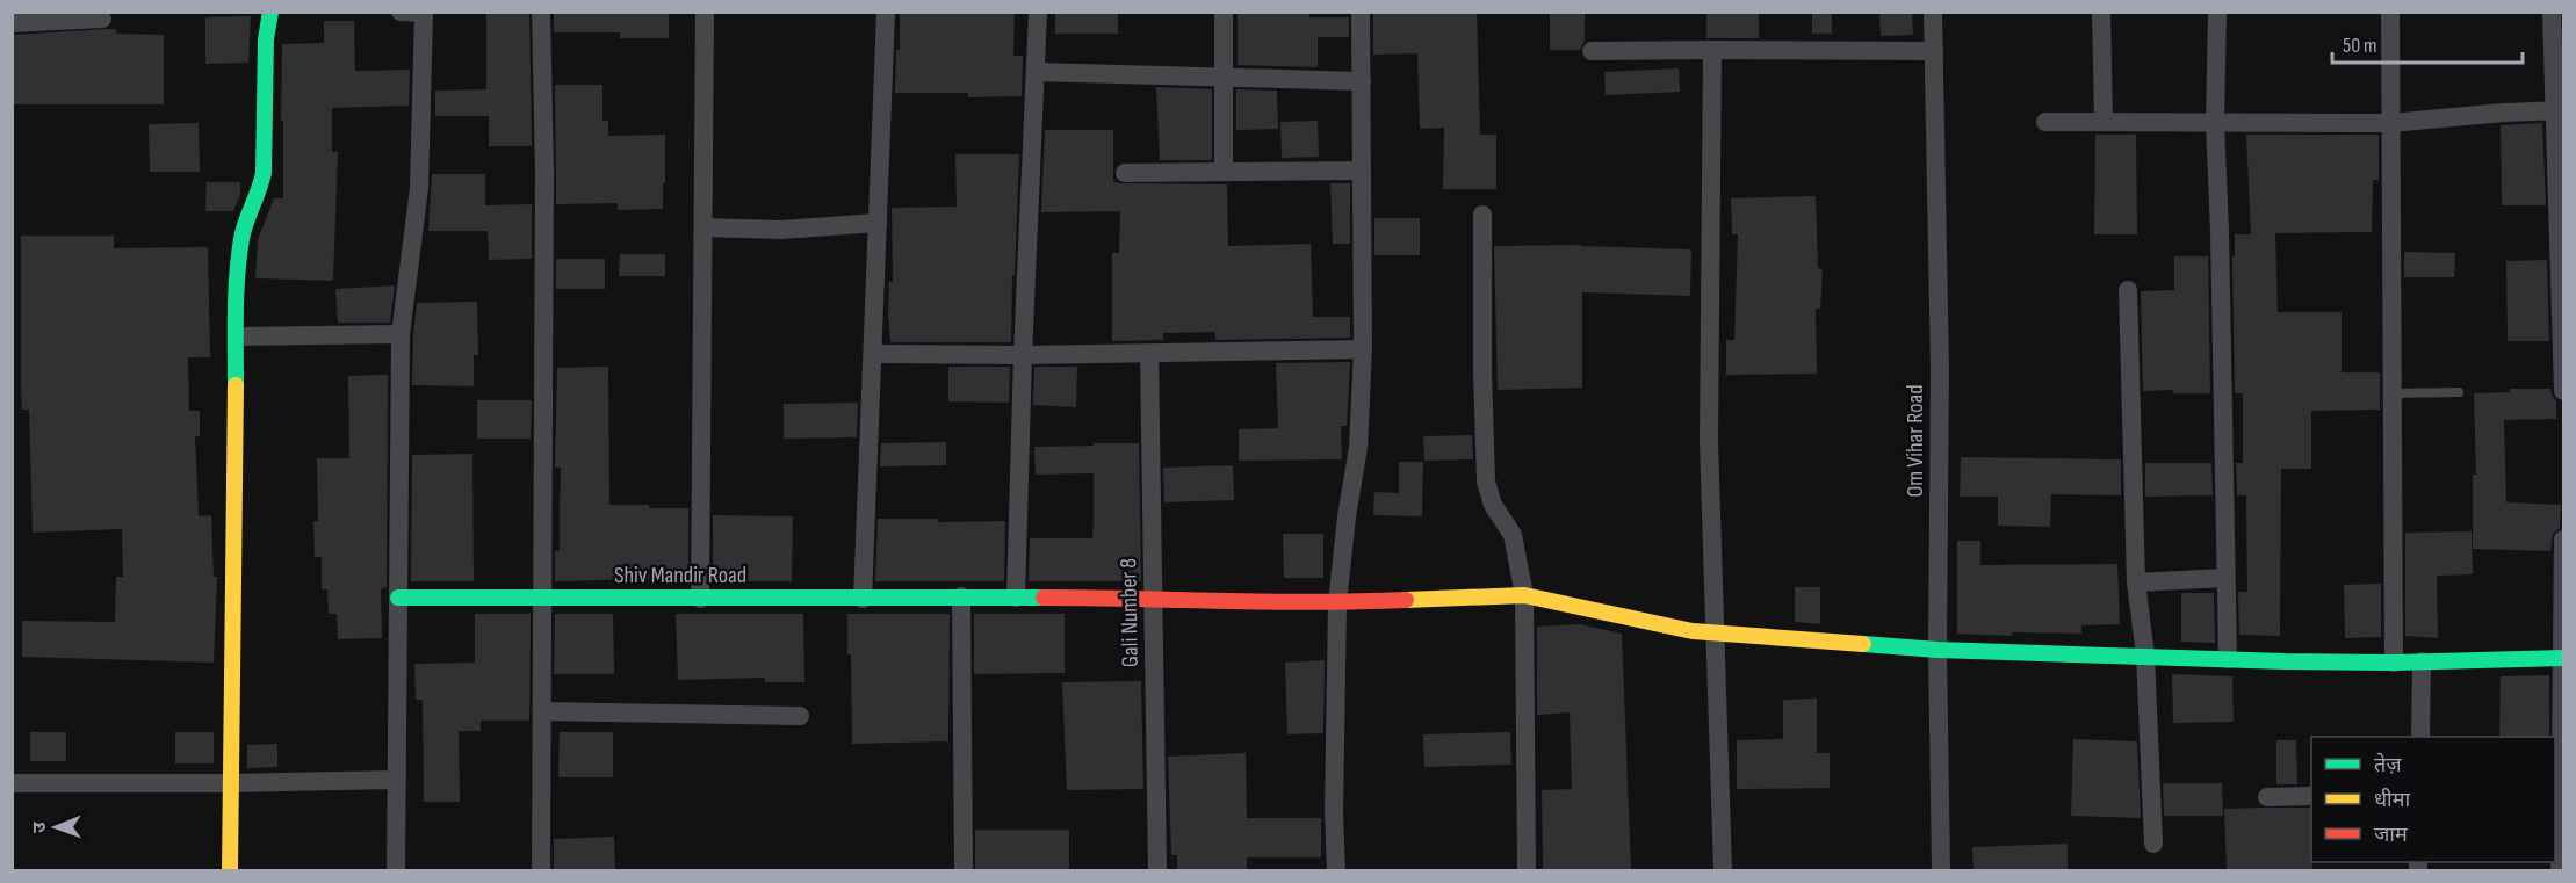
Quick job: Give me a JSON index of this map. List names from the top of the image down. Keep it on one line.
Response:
{"streets":{"street":["Om Vihar Road","Shiv Mandir Road","Gali Number 8"]},"crossings":[["Om Vihar Road","Shiv Mandir Road"],["Shiv Mandir Road","Gali Number 8"]],"legend":["तेज़","धीमा","जाम"],"scale_bar":"50 m","north":"left"}
